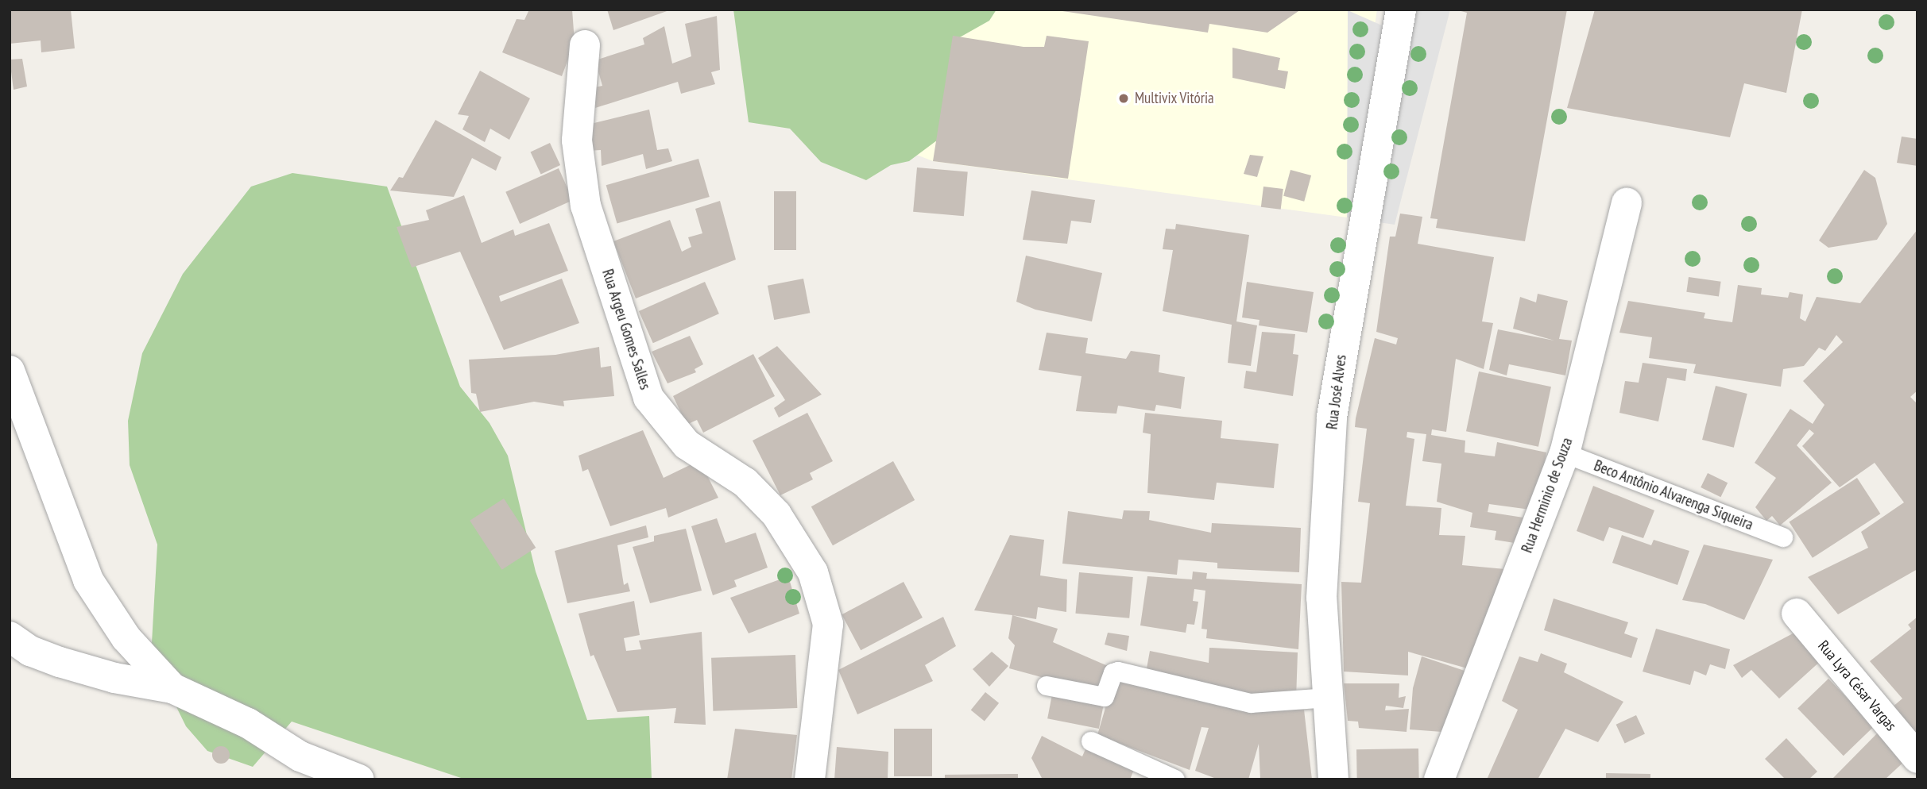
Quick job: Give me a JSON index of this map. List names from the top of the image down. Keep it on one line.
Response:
{"streets":{"street":["Rua Argeu Gomes Salles","Rua José Alves","Rua Herminio de Souza","Rua Lyra César Vargas"],"lane":["Beco Antônio Alvarenga Siqueira"]},"crossings":[["Rua Herminio de Souza","Beco Antônio Alvarenga Siqueira"]],"places":["Multivix Vitória"]}
